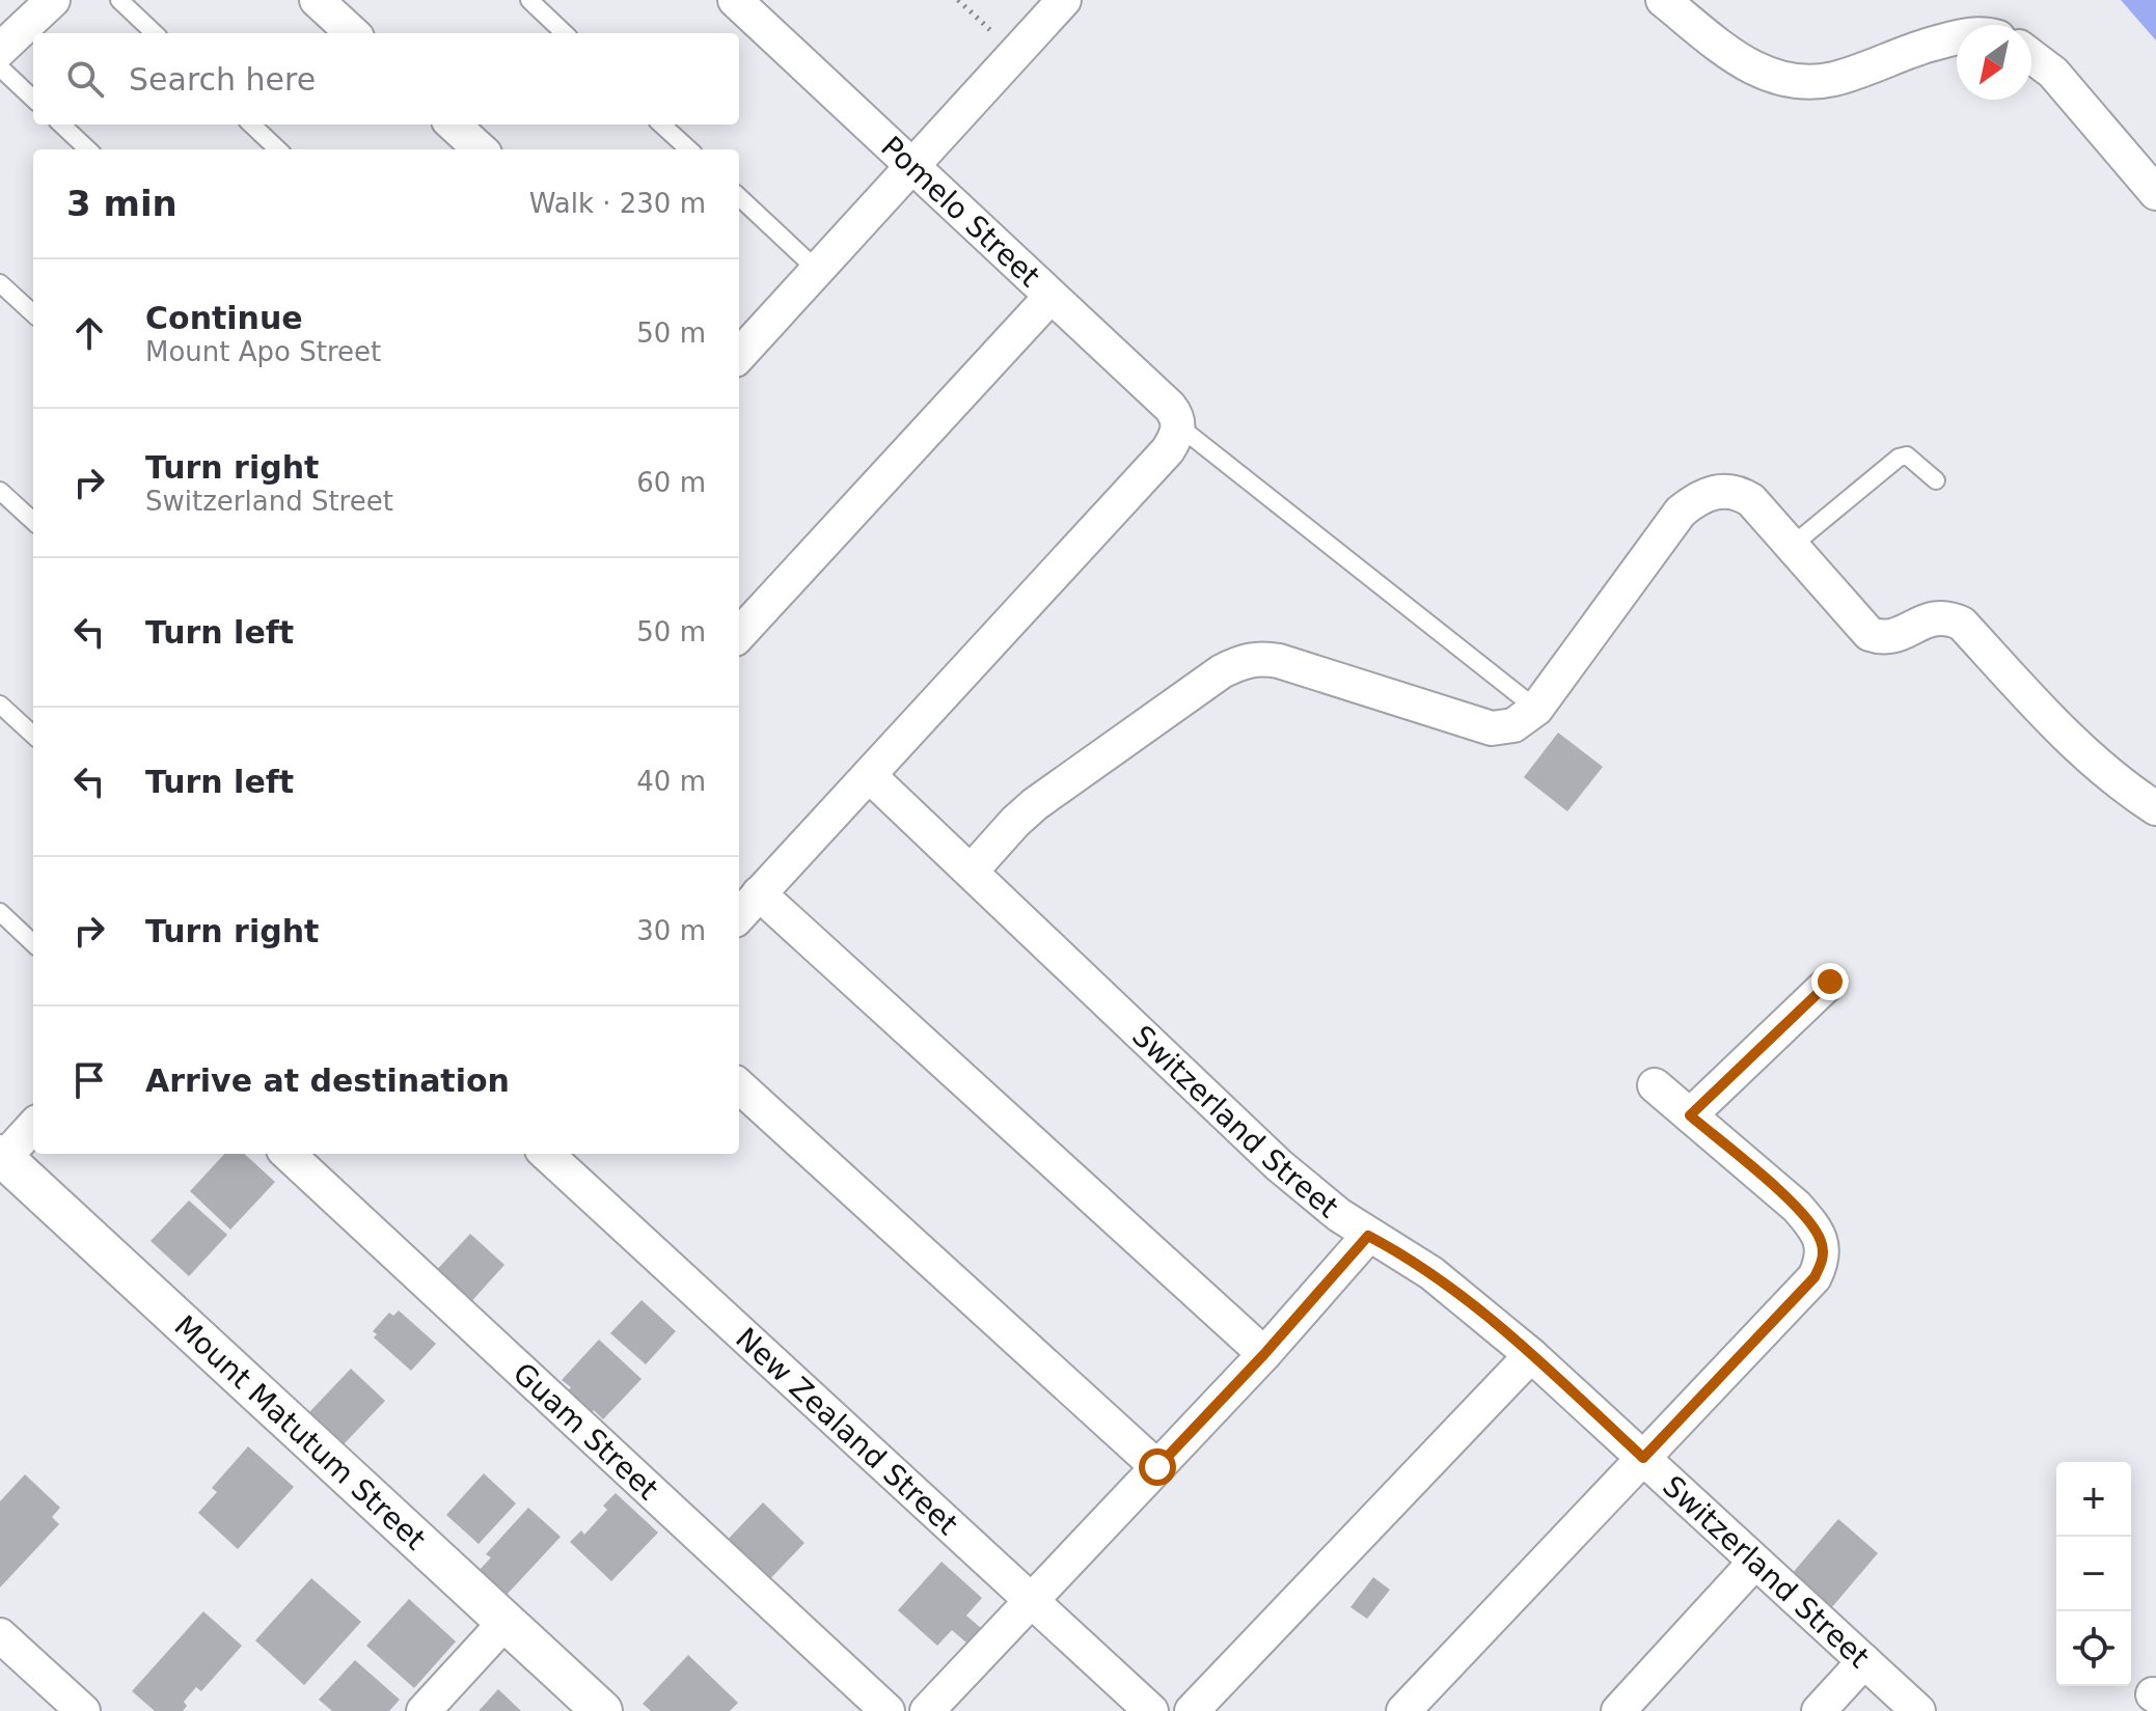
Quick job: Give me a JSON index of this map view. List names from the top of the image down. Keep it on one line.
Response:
{"streets":{"street":["Pomelo Street","Switzerland Street","Guam Street","New Zealand Street","Mount Matutum Street"]},"north":"bottom left","page":{"search":"Search here","heading":["3 min","Walk · 230 m"],"list":[["Continue","Mount Apo Street","50 m"],["Turn right","Switzerland Street","60 m"],["Turn left","50 m"],["Turn left","40 m"],["Turn right","30 m"],"Arrive at destination"],"map_buttons":["+","−"]}}
